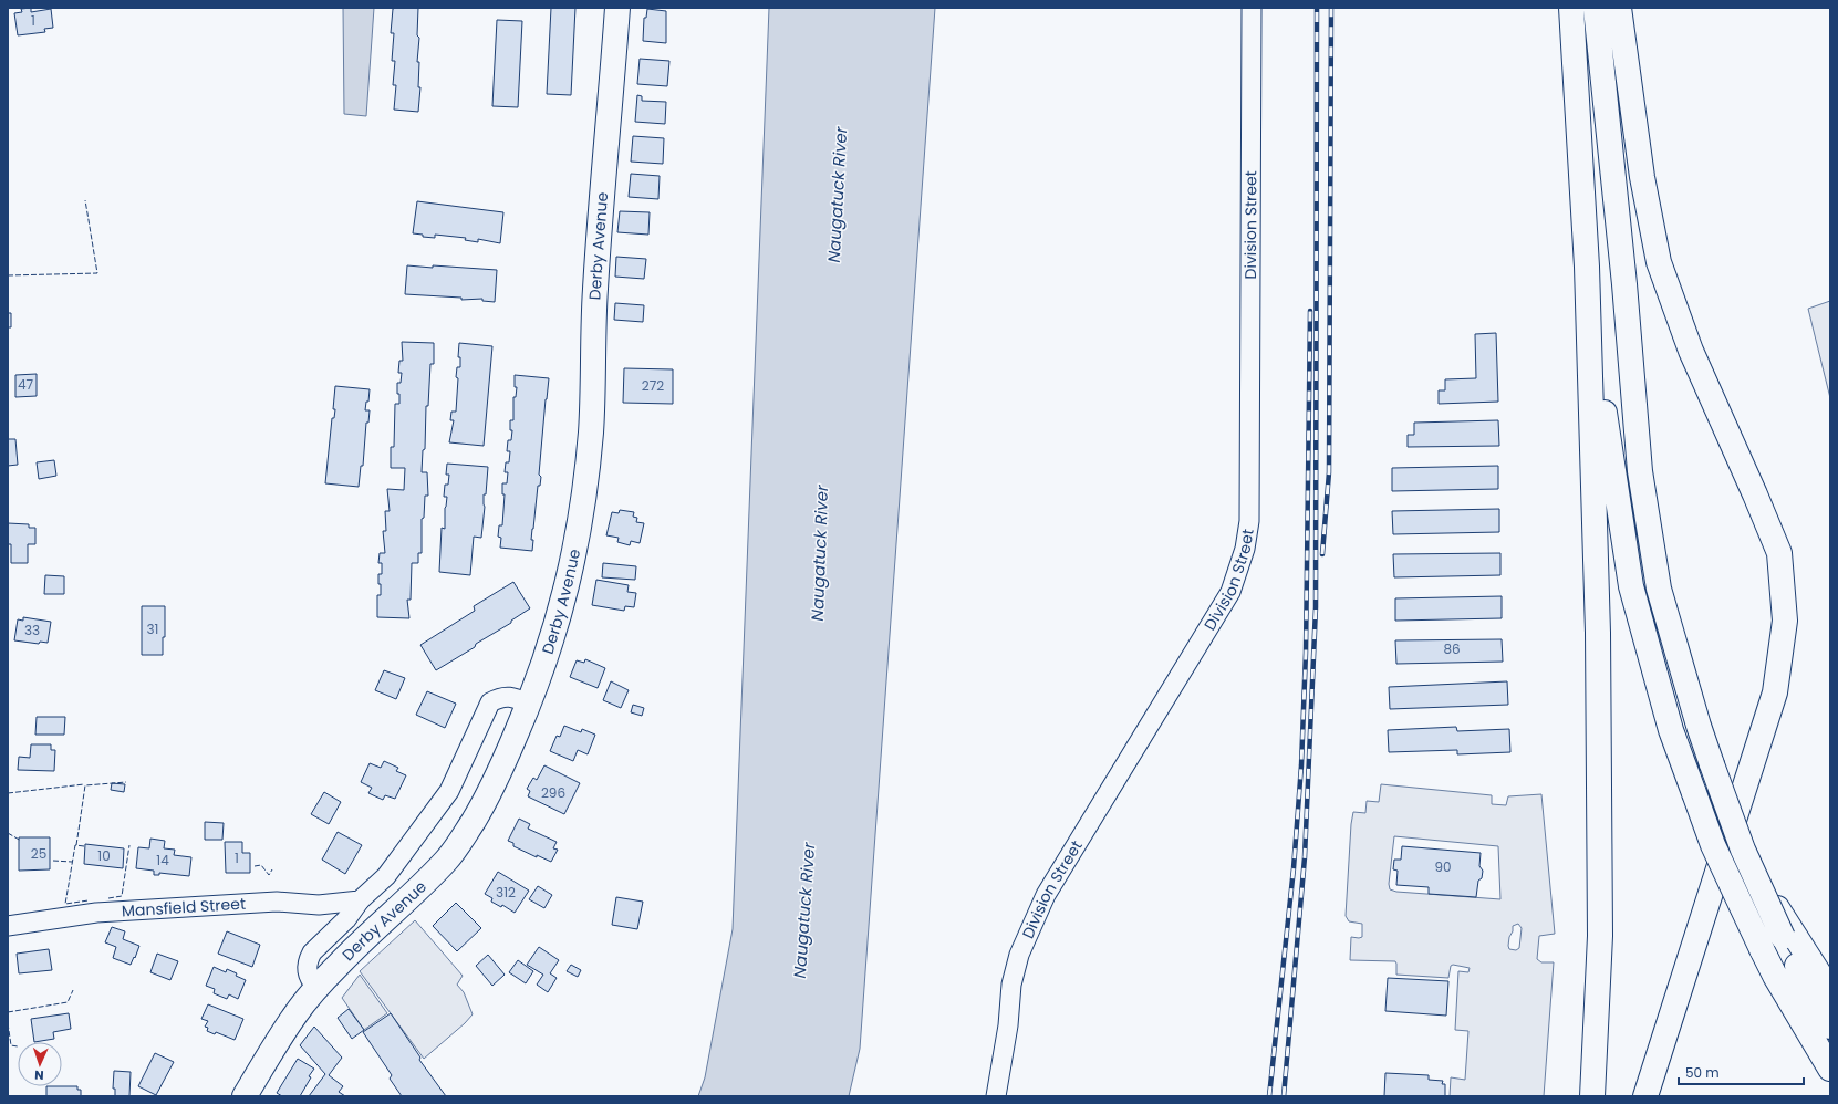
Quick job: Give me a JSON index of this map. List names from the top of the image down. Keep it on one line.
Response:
{"streets":{"main road":["Derby Avenue"],"street":["Division Street","Mansfield Street"]},"water":["Naugatuck River"],"house_numbers":["1","47","272","31","33","86","296","25","10","1","14","90","312"],"scale_bar":"50 m","north":"bottom"}
